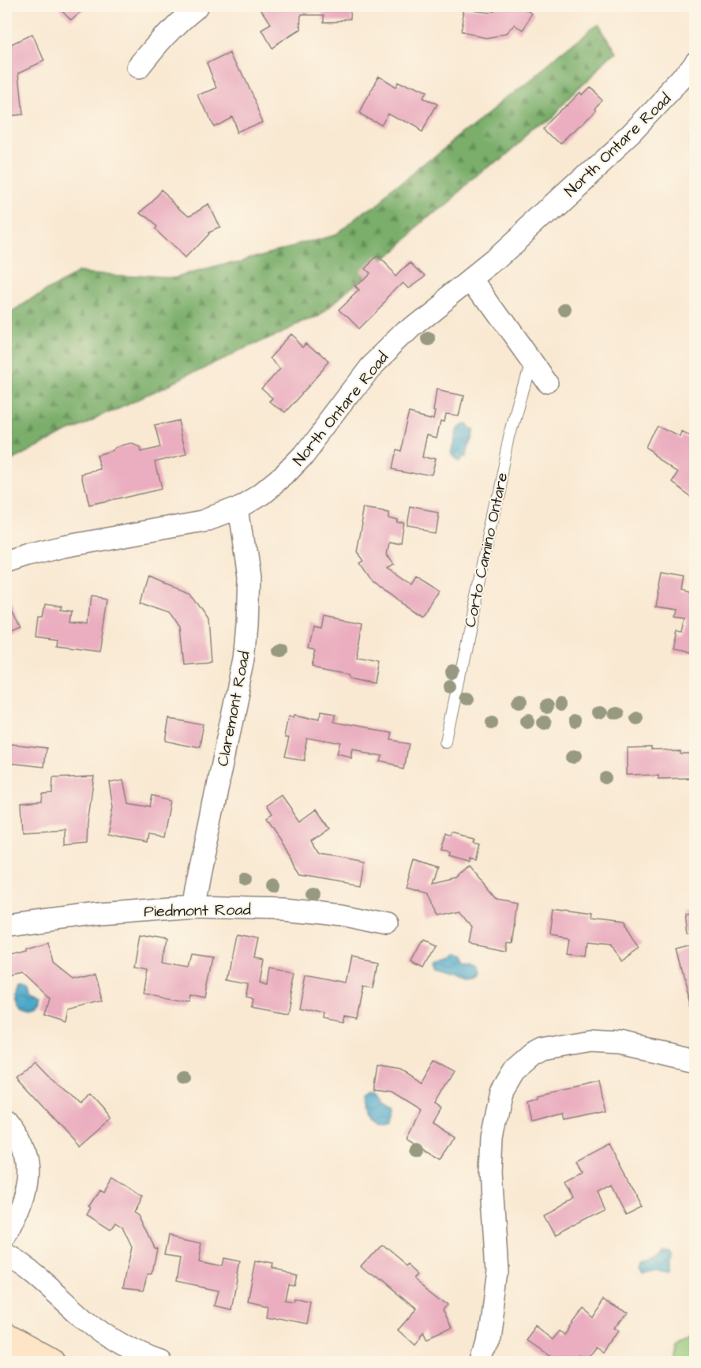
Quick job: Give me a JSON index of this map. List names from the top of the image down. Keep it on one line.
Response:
{"streets":{"street":["North Ontare Road","Claremont Road","Piedmont Road"],"lane":["Corto Camino Ontare"]},"crossings":[["North Ontare Road","Claremont Road"],["Claremont Road","Piedmont Road"]]}
